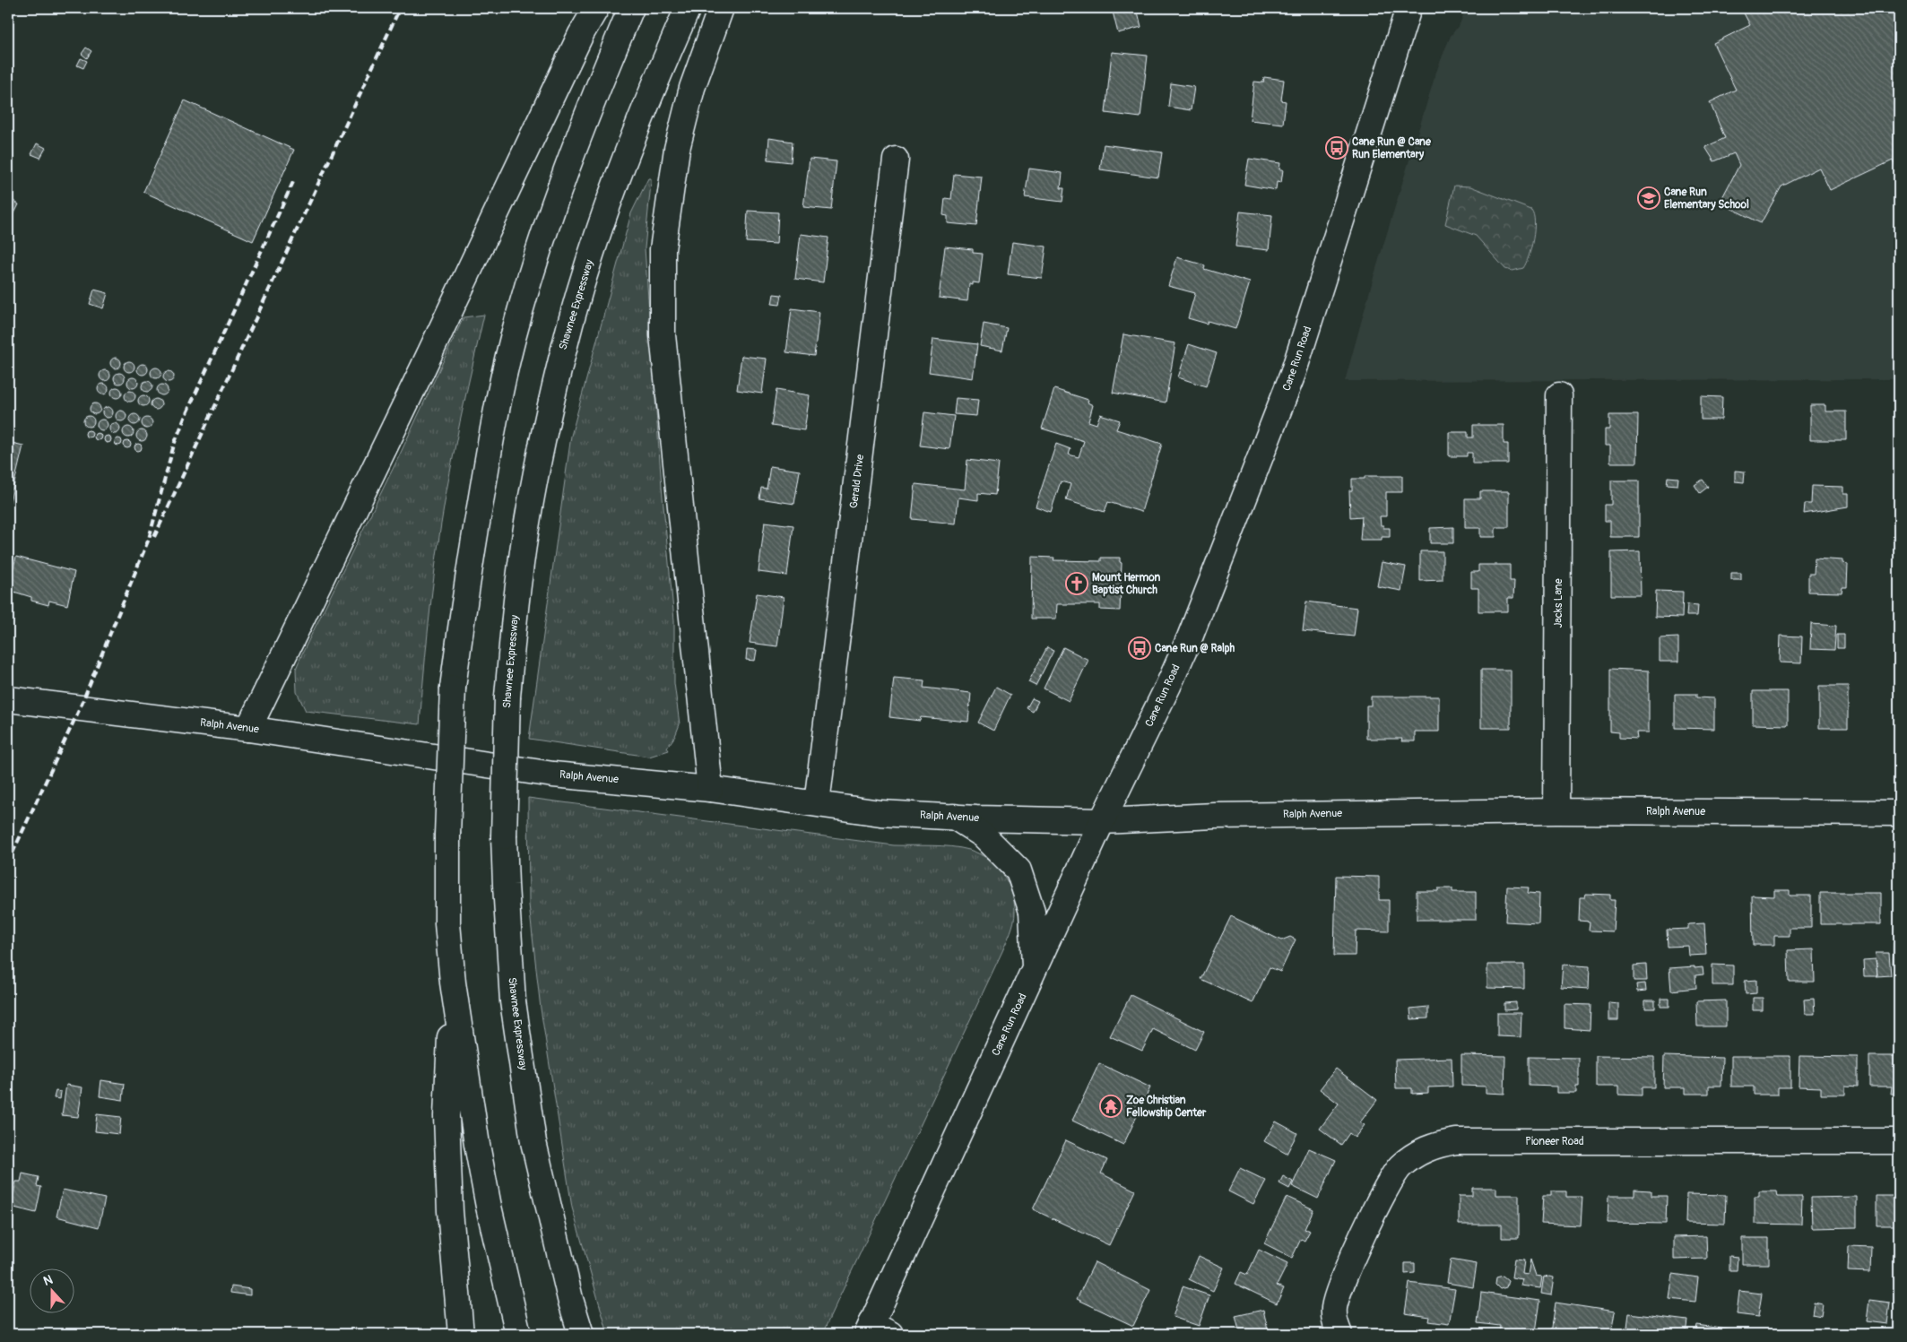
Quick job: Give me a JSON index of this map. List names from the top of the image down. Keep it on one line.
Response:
{"streets":{"main road":["Shawnee Expressway","Cane Run Road","Gerald Drive","Jacks Lane","Ralph Avenue","Pioneer Road"]},"crossings":[["Cane Run Road","Ralph Avenue"],["Gerald Drive","Ralph Avenue"],["Jacks Lane","Ralph Avenue"]],"places":{"bus stop":["Cane Run @ Cane Run Elementary","Cane Run @ Ralph"],"school or university":["Cane Run Elementary School"],"church":["Mount Hermon Baptist Church"],"temple":["Zoe Christian Fellowship Center"]},"north":"top"}
